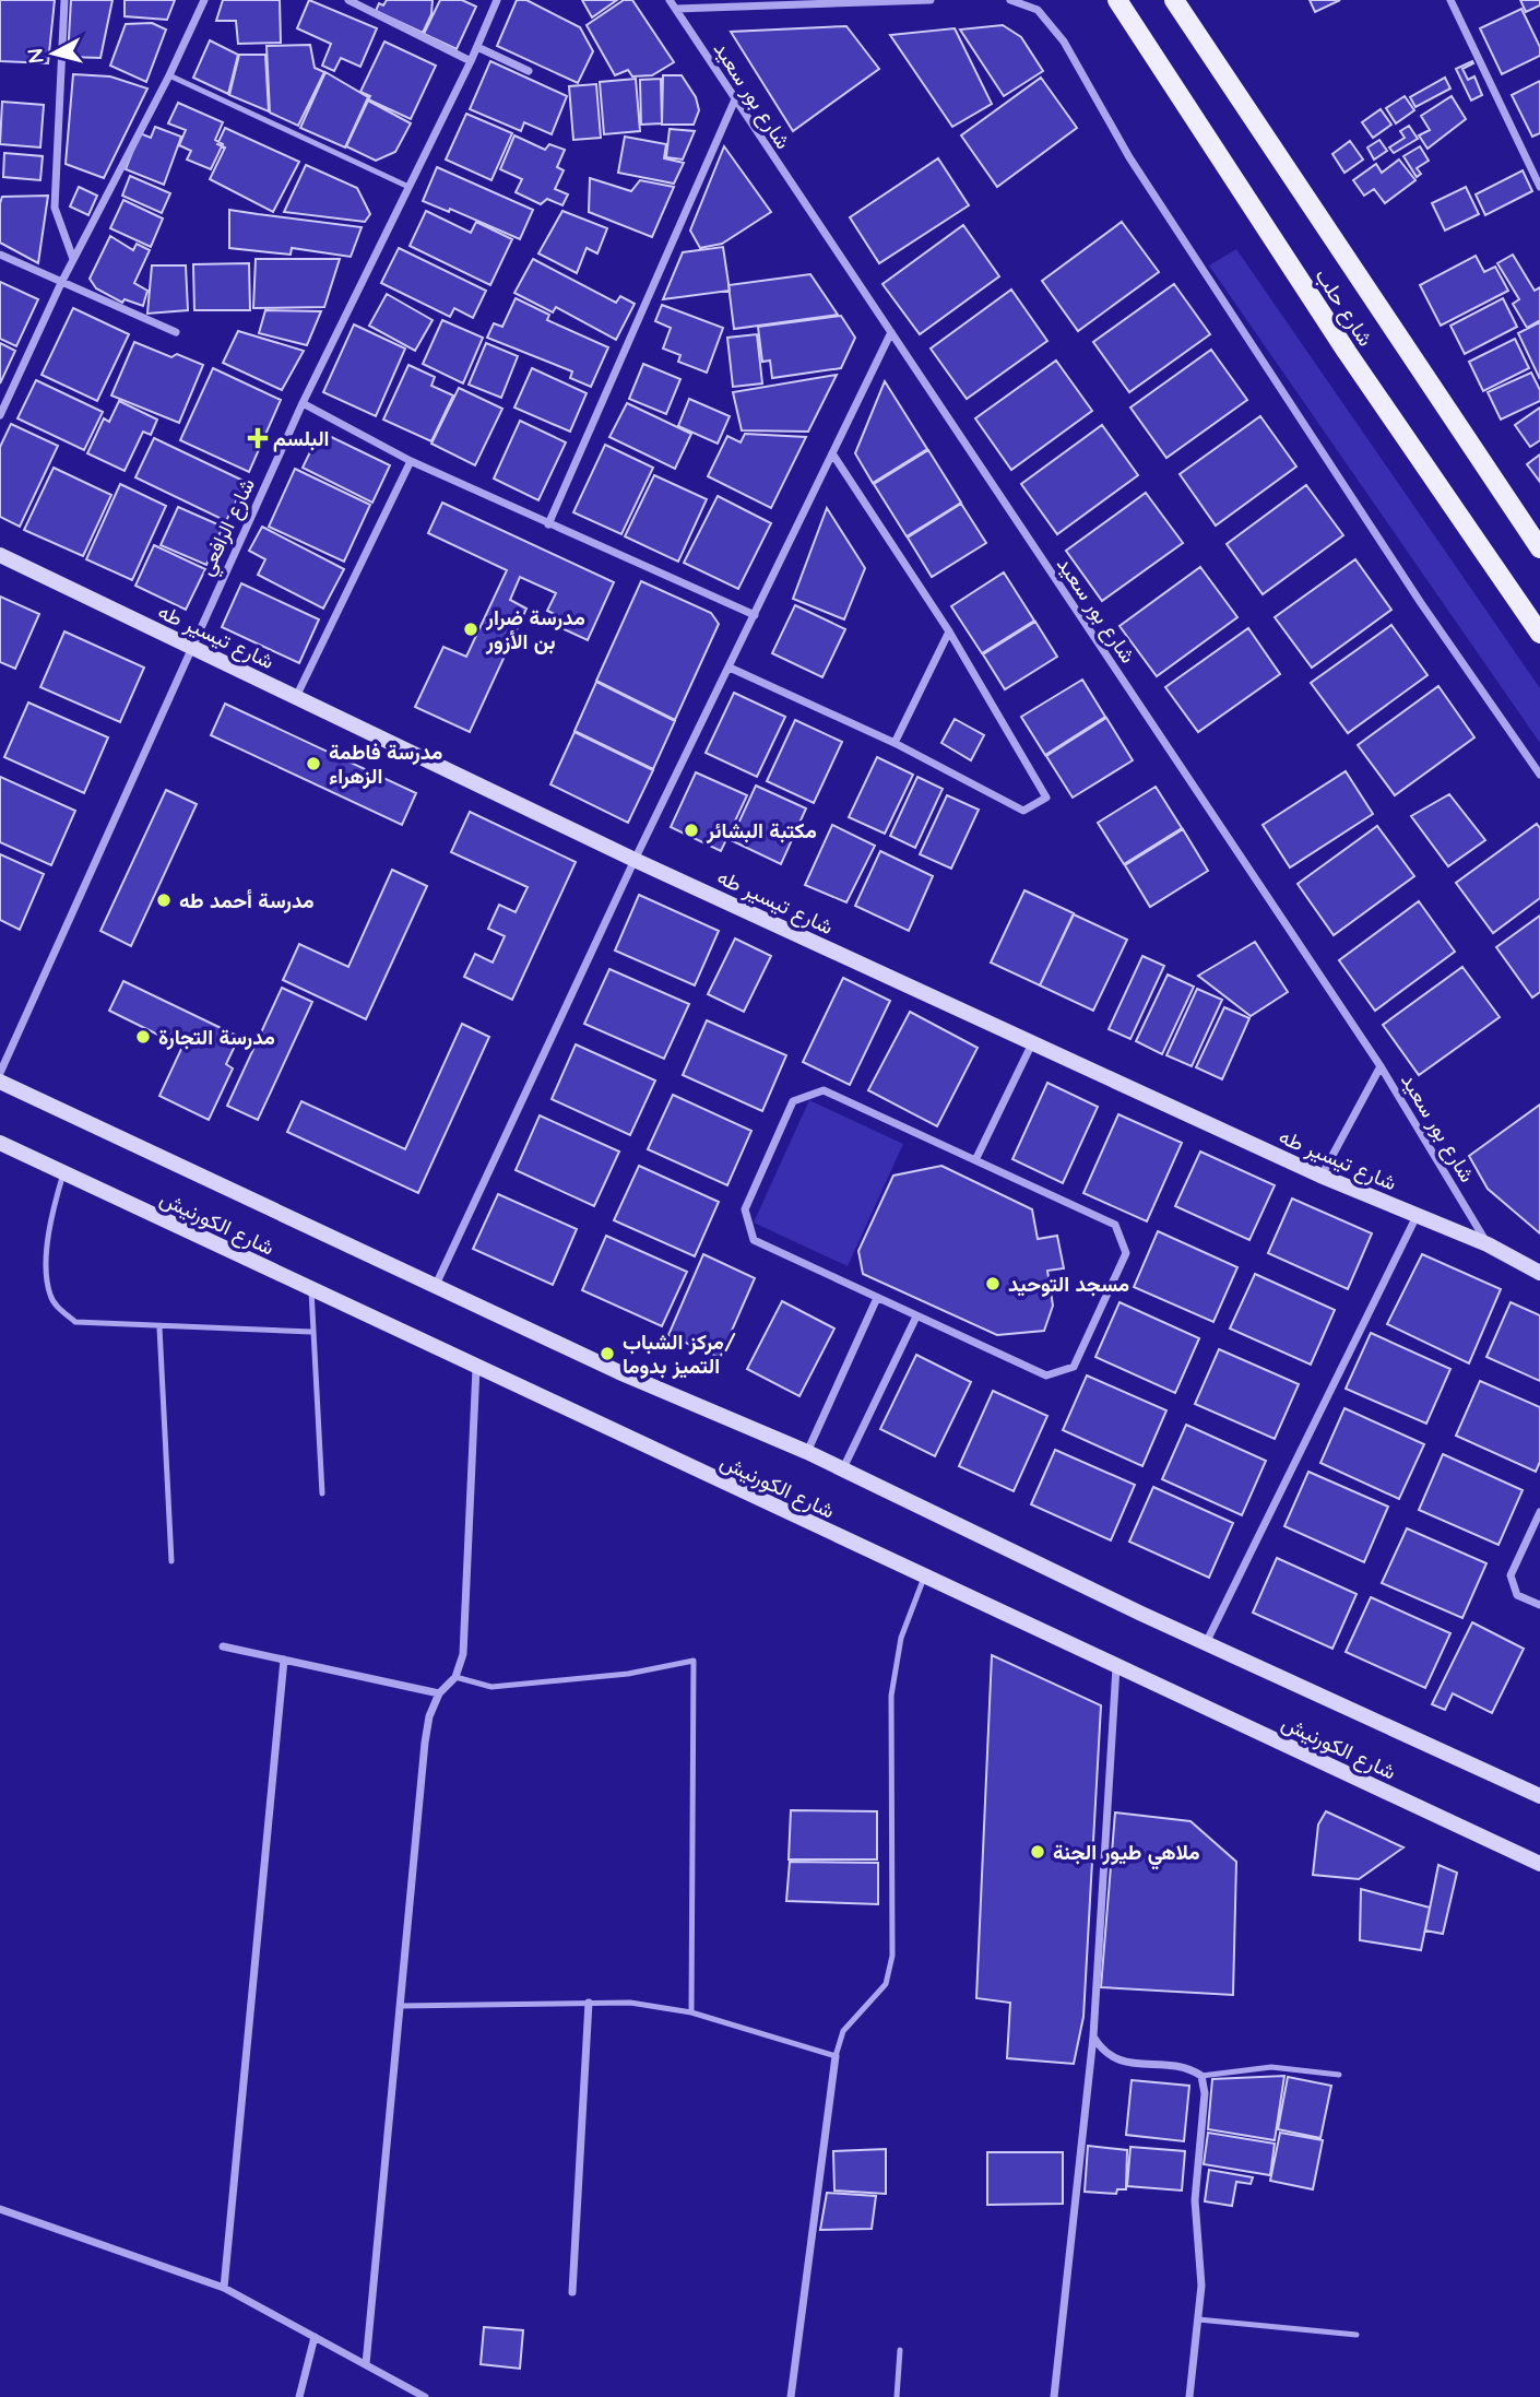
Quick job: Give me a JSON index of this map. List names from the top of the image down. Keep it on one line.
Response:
{"streets":{"main road":["شارع حلب","شارع تيسير طه","شارع الكورنيش"],"street":["شارع بور سعيد","شارع الرافعي"]},"crossings":[["شارع بور سعيد","شارع تيسير طه"],["شارع الرافعي","شارع تيسير طه"]],"places":{"health":["البلسم"],"other":["مدرسة ضرار بن الأزور","مدرسة فاطمة الزهراء","مكتبة البشائر","مدرسة أحمد طه","مدرسة التجارة","مسجد التوحيد","مركز الشباب/ التميز بدوما","ملاهي طيور الجنة"]},"north":"left"}
